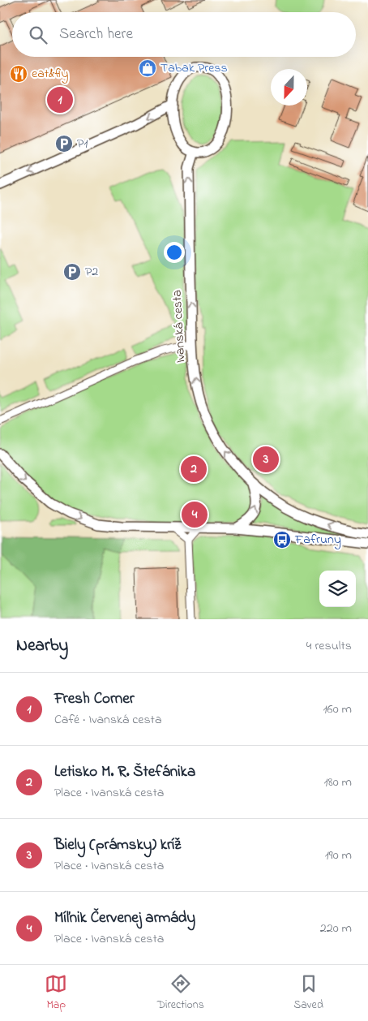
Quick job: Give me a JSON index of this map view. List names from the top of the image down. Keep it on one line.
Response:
{"streets":{"street":["Ivanská cesta"]},"one_way":["Ivanská cesta"],"places":{"shop":["Tabak Press"],"restaurant":["eat&fly"],"parking":["P1","P2"],"bus stop":["Fafruny"]},"north":"bottom","page":{"search":"Search here","pins":["1","3","2","4"],"heading":["Nearby","4 results"],"list":[{"mark":"1","name":"Fresh Corner","note":"Café · Ivanská cesta","value":"160 m"},{"mark":"2","name":"Letisko M. R. Štefánika","note":"Place · Ivanská cesta","value":"180 m"},{"mark":"3","name":"Biely (prámsky) kríž","note":"Place · Ivanská cesta","value":"190 m"},{"mark":"4","name":"Míľnik Červenej armády","note":"Place · Ivanská cesta","value":"220 m"}],"nav":["Map","Directions","Saved"]}}
